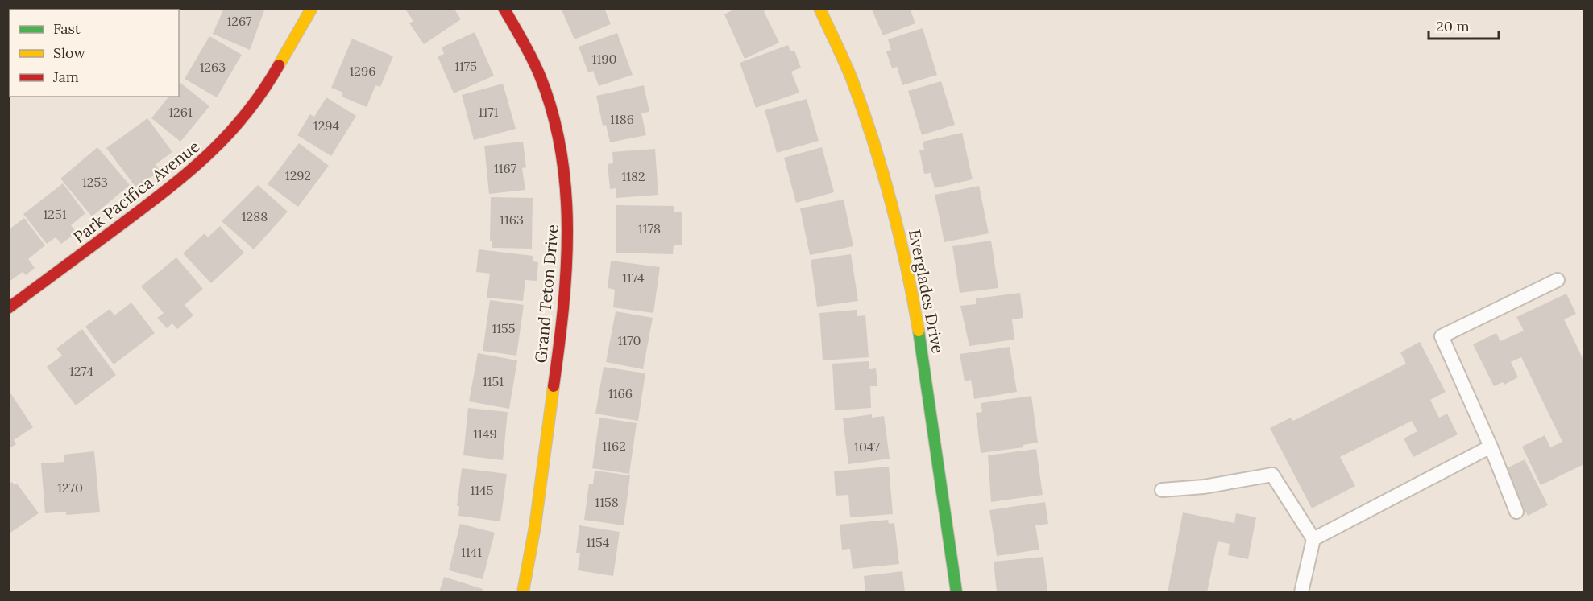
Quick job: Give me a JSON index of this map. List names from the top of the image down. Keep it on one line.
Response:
{"streets":{"street":["Park Pacifica Avenue","Everglades Drive","Grand Teton Drive"]},"house_numbers":["1267","1190","1175","1263","1296","1261","1171","1186","1294","1167","1292","1182","1253","1251","1288","1163","1178","1174","1155","1170","1274","1151","1166","1149","1162","1047","1270","1145","1158","1154","1141"],"legend":["Fast","Slow","Jam"],"scale_bar":"20 m"}
